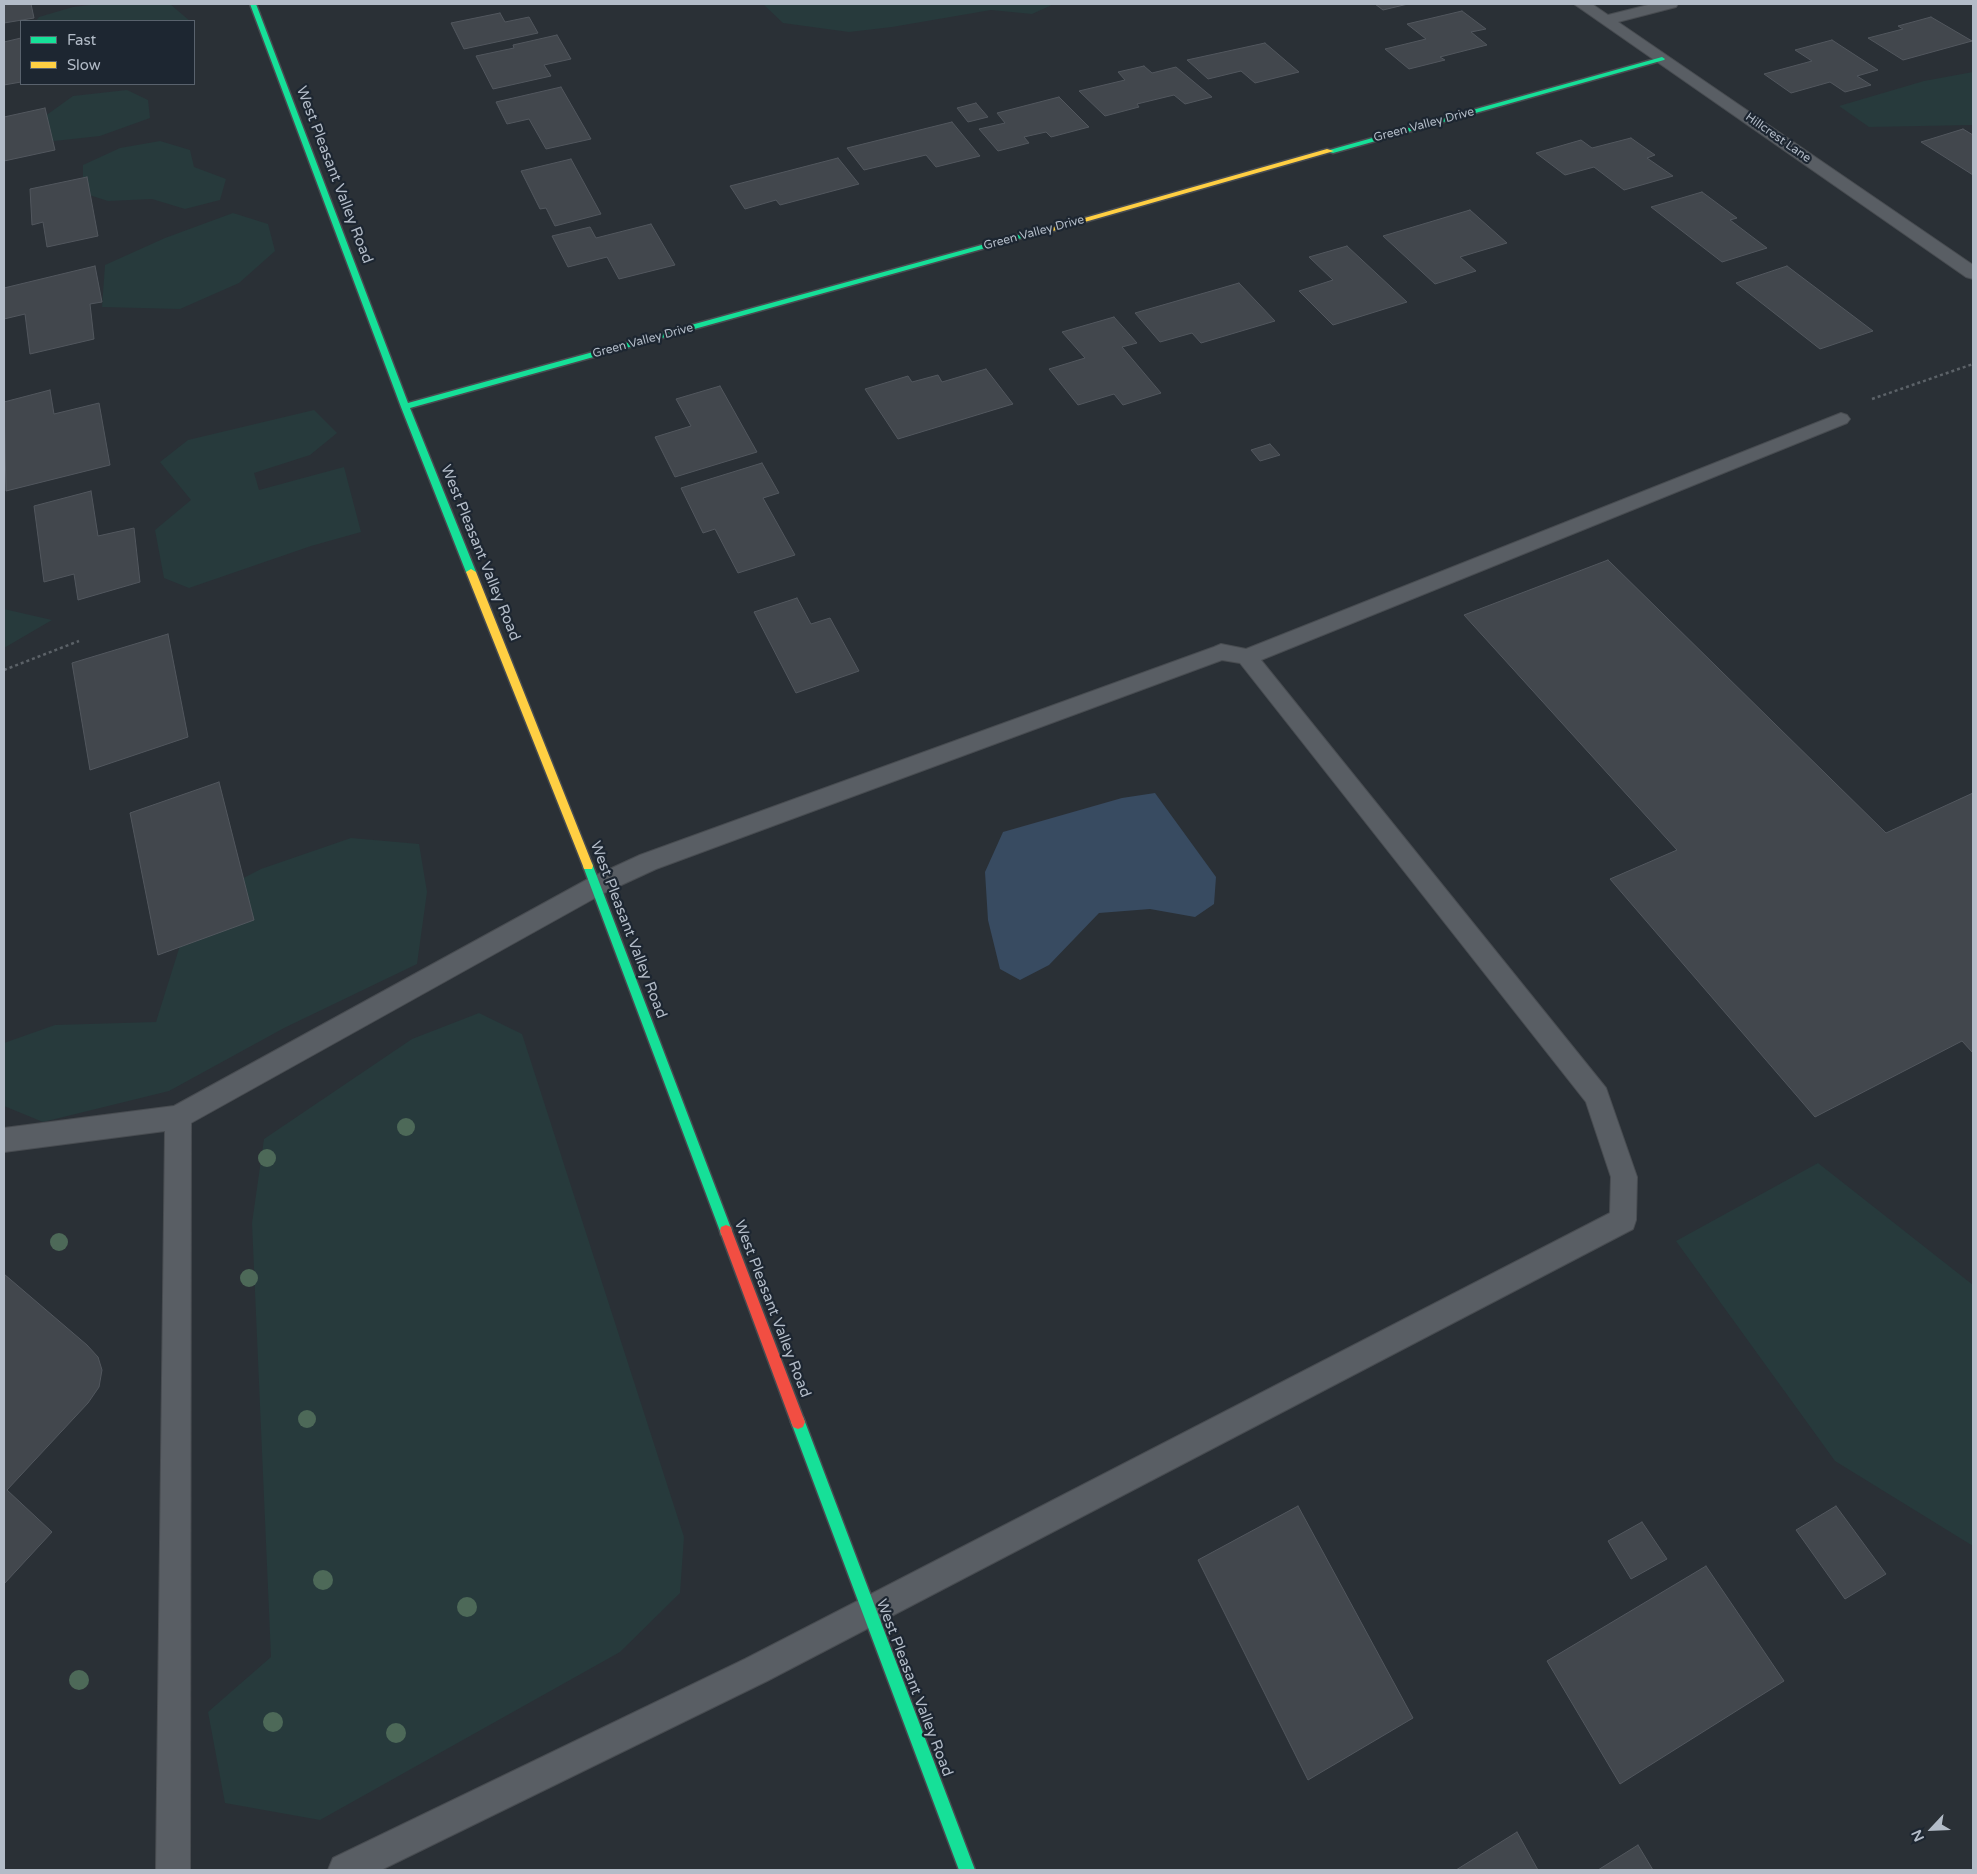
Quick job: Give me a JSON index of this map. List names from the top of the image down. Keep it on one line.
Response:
{"streets":{"main road":["Green Valley Drive","West Pleasant Valley Road"],"street":["Hillcrest Lane"]},"crossings":[["Green Valley Drive","Hillcrest Lane"],["Green Valley Drive","West Pleasant Valley Road"]],"legend":["Fast","Slow"],"north":"bottom left"}
